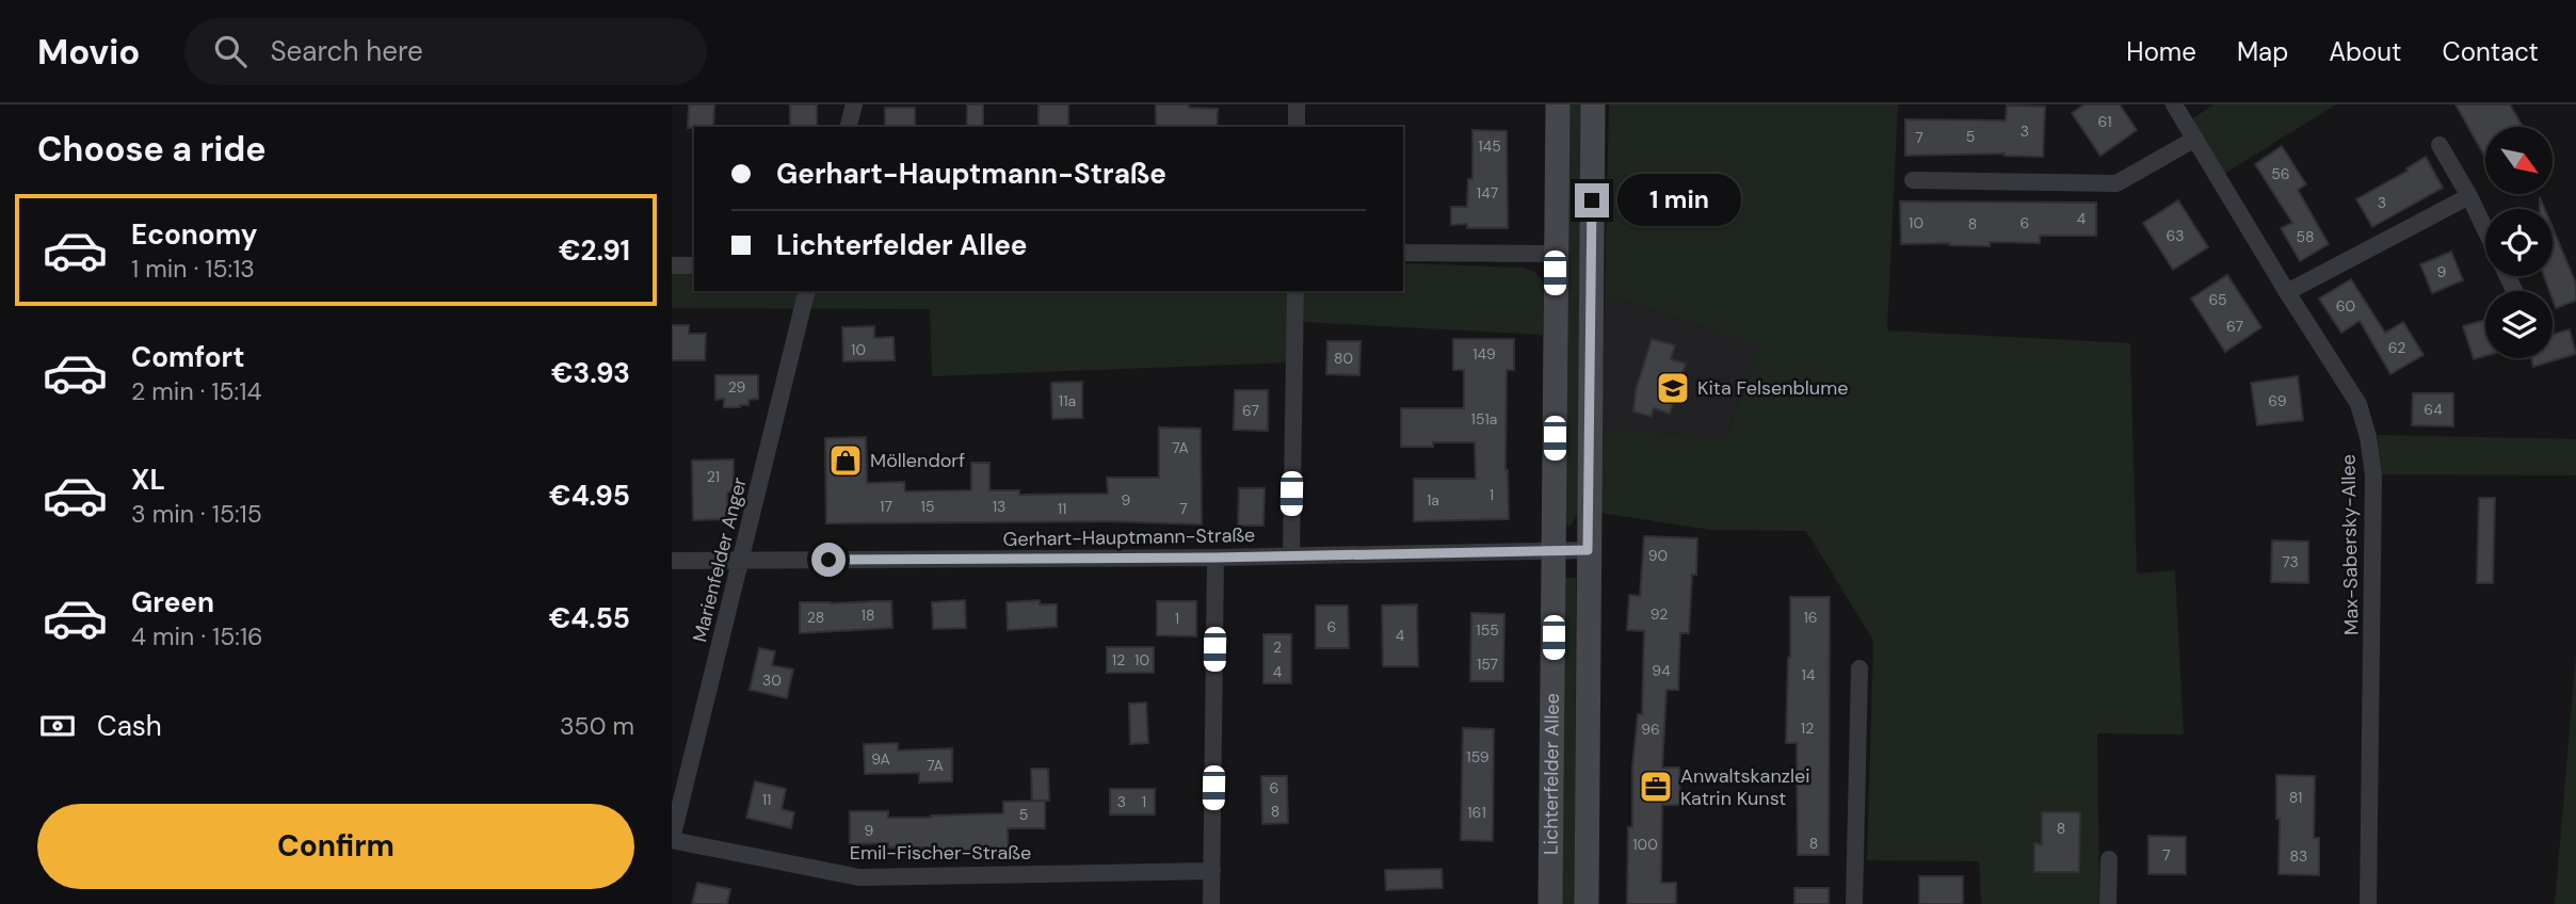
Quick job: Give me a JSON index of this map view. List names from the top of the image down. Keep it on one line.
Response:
{"streets":{"main road":["Lichterfelder Allee"],"street":["Gerhart-Hauptmann-Straße","Max-Sabersky-Allee","Marienfelder Anger","Emil-Fischer-Straße"]},"crossings":[["Gerhart-Hauptmann-Straße","Marienfelder Anger"],["Gerhart-Hauptmann-Straße","Lichterfelder Allee"],["Marienfelder Anger","Emil-Fischer-Straße"]],"places":{"school or university":["Kita Felsenblume"],"shop":["Möllendorf"],"office":["Anwaltskanzlei Katrin Kunst"]},"house_numbers":["61","3","5","7","145","56","147","3","4","10","6","8","63","58","9","65","60","67","62","10","149","80","29","11a","69","64","67","151a","7A","21","1","9","1a","17","15","13","11","7","90","73","92","18","28","16","1","6","155","4","2","12","10","157","94","4","14","30","12","96","159","9A","7A","6","81","11","3","1","8","161","5","8","9","8","100","7","83"],"north":"bottom right","page":{"header":"Movio","search":"Search here","nav":["Home","Map","About","Contact"],"heading":"Choose a ride","banner":["Gerhart-Hauptmann-Straße","Lichterfelder Allee"],"bubble":"1 min","list":[{"name":"Economy","note":"1 min · 15:13","value":"€2.91"},{"name":"Comfort","note":"2 min · 15:14","value":"€3.93"},{"name":"XL","note":"3 min · 15:15","value":"€4.95"},{"name":"Green","note":"4 min · 15:16","value":"€4.55"}],"pay":["Cash","350 m"],"buttons":"Confirm"}}
